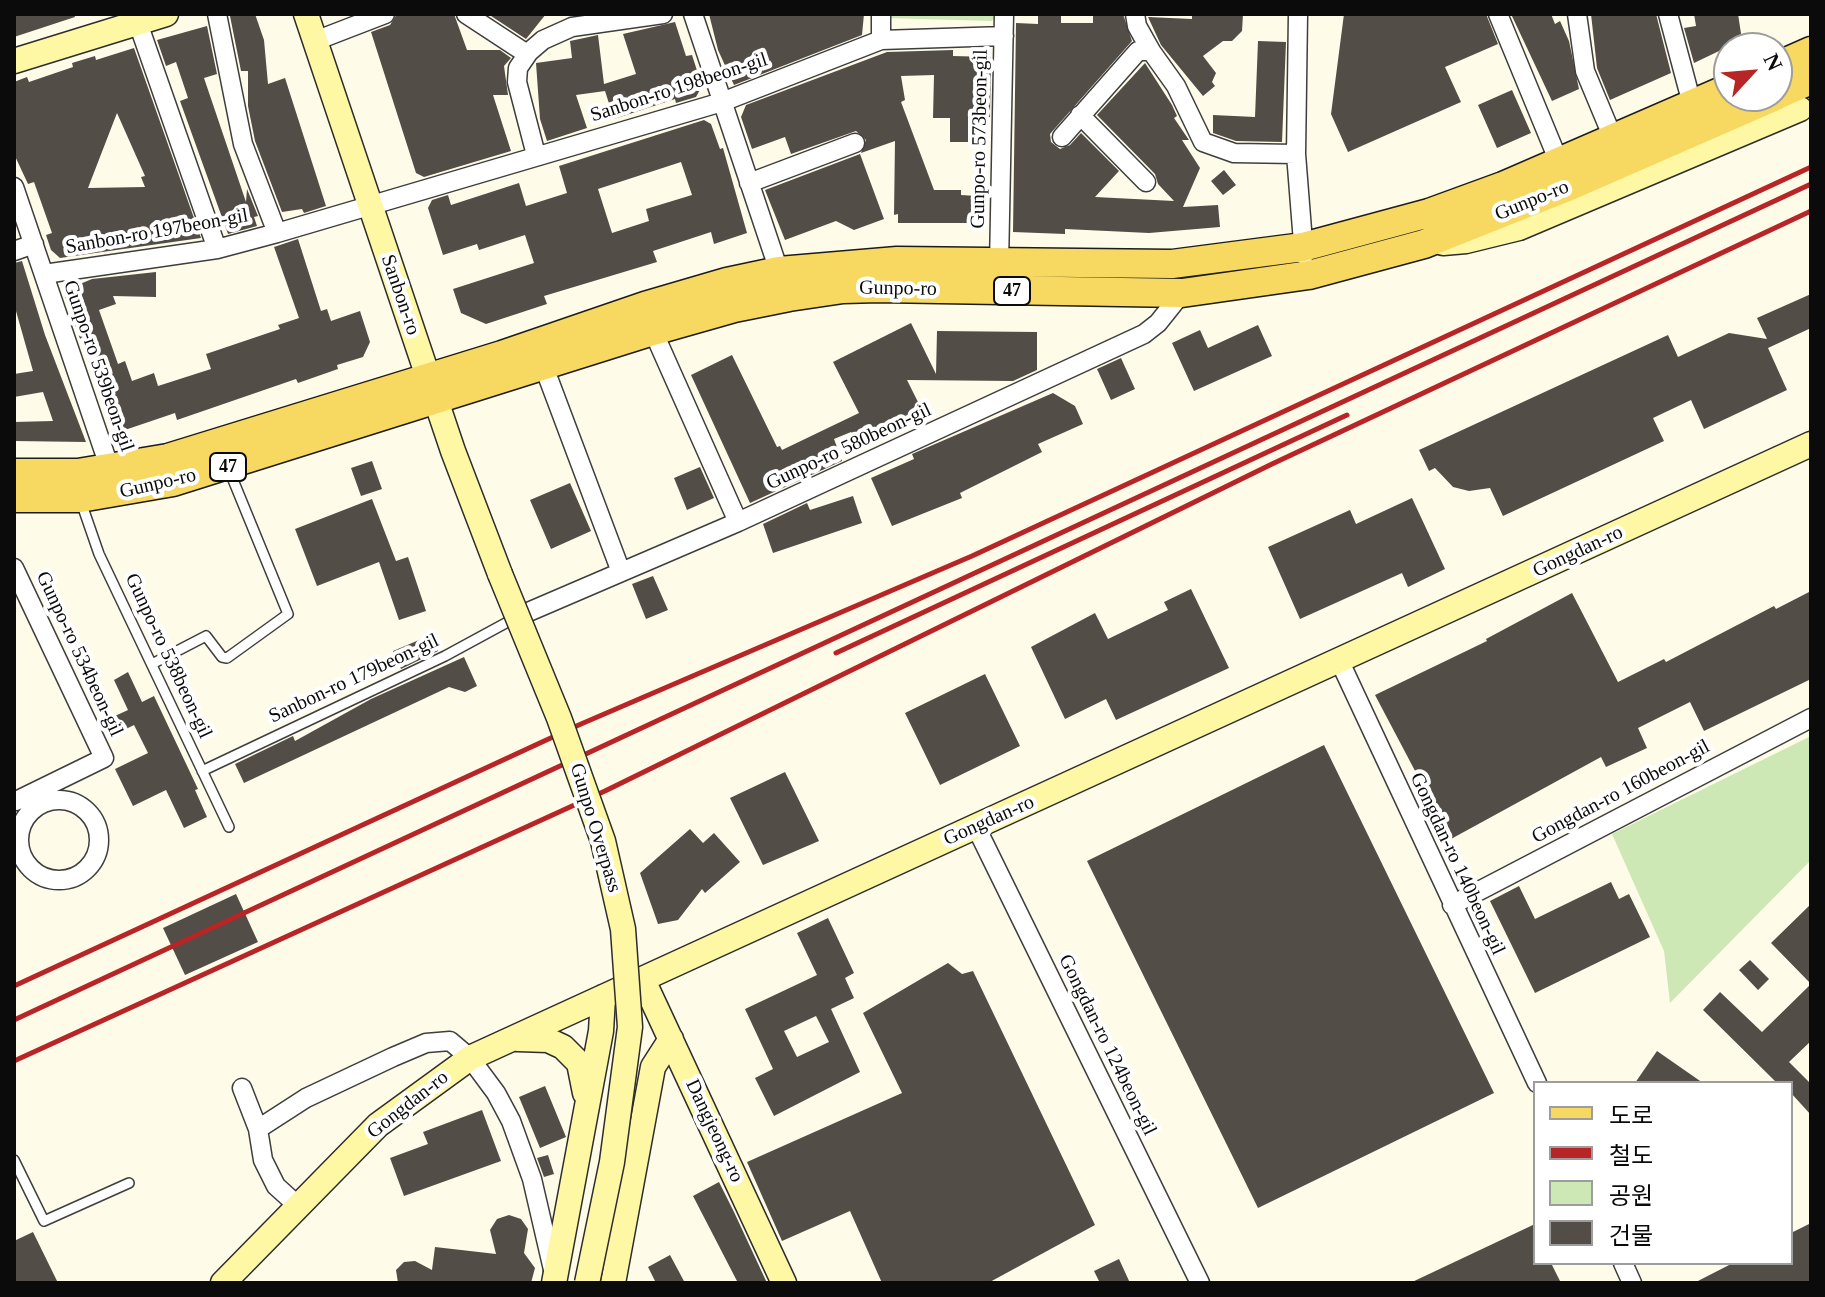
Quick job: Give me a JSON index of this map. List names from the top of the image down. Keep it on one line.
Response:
{"streets":{"main road":["Gunpo-ro","47"],"street":["Sanbon-ro 198beon-gil","Gunpo-ro 573beon-gil","Sanbon-ro 197beon-gil","Sanbon-ro","Gunpo-ro 539beon-gil","Gunpo-ro 580beon-gil","Gongdan-ro","Gunpo-ro 534beon-gil","Gongdan-ro 160beon-gil","Gunpo Overpass","Gongdan-ro 140beon-gil","Gongdan-ro 124beon-gil","Dangjeong-ro"],"lane":["Gunpo-ro 538beon-gil","Sanbon-ro 179beon-gil"]},"crossings":[["Sanbon-ro 198beon-gil","Gunpo-ro 573beon-gil"],["Sanbon-ro 198beon-gil","Sanbon-ro 197beon-gil"],["Sanbon-ro 198beon-gil","Sanbon-ro"],["Gunpo-ro 573beon-gil","Gunpo-ro"],["Gunpo-ro","Sanbon-ro"],["Gunpo-ro","Gunpo-ro 539beon-gil"],["Gunpo-ro","Gunpo-ro 580beon-gil"],["Gunpo-ro","Gunpo-ro 538beon-gil"],["Sanbon-ro 197beon-gil","Sanbon-ro"],["Sanbon-ro 197beon-gil","Gunpo-ro 539beon-gil"],["Sanbon-ro","Gunpo Overpass"],["Gunpo-ro 580beon-gil","Sanbon-ro 179beon-gil"],["Gongdan-ro","Gongdan-ro 140beon-gil"],["Gongdan-ro","Gongdan-ro 124beon-gil"],["Gongdan-ro","Dangjeong-ro"],["Gunpo-ro 538beon-gil","Sanbon-ro 179beon-gil"],["Gongdan-ro 160beon-gil","Gongdan-ro 140beon-gil"]],"legend":["도로","철도","공원","건물"],"north":"top right"}
